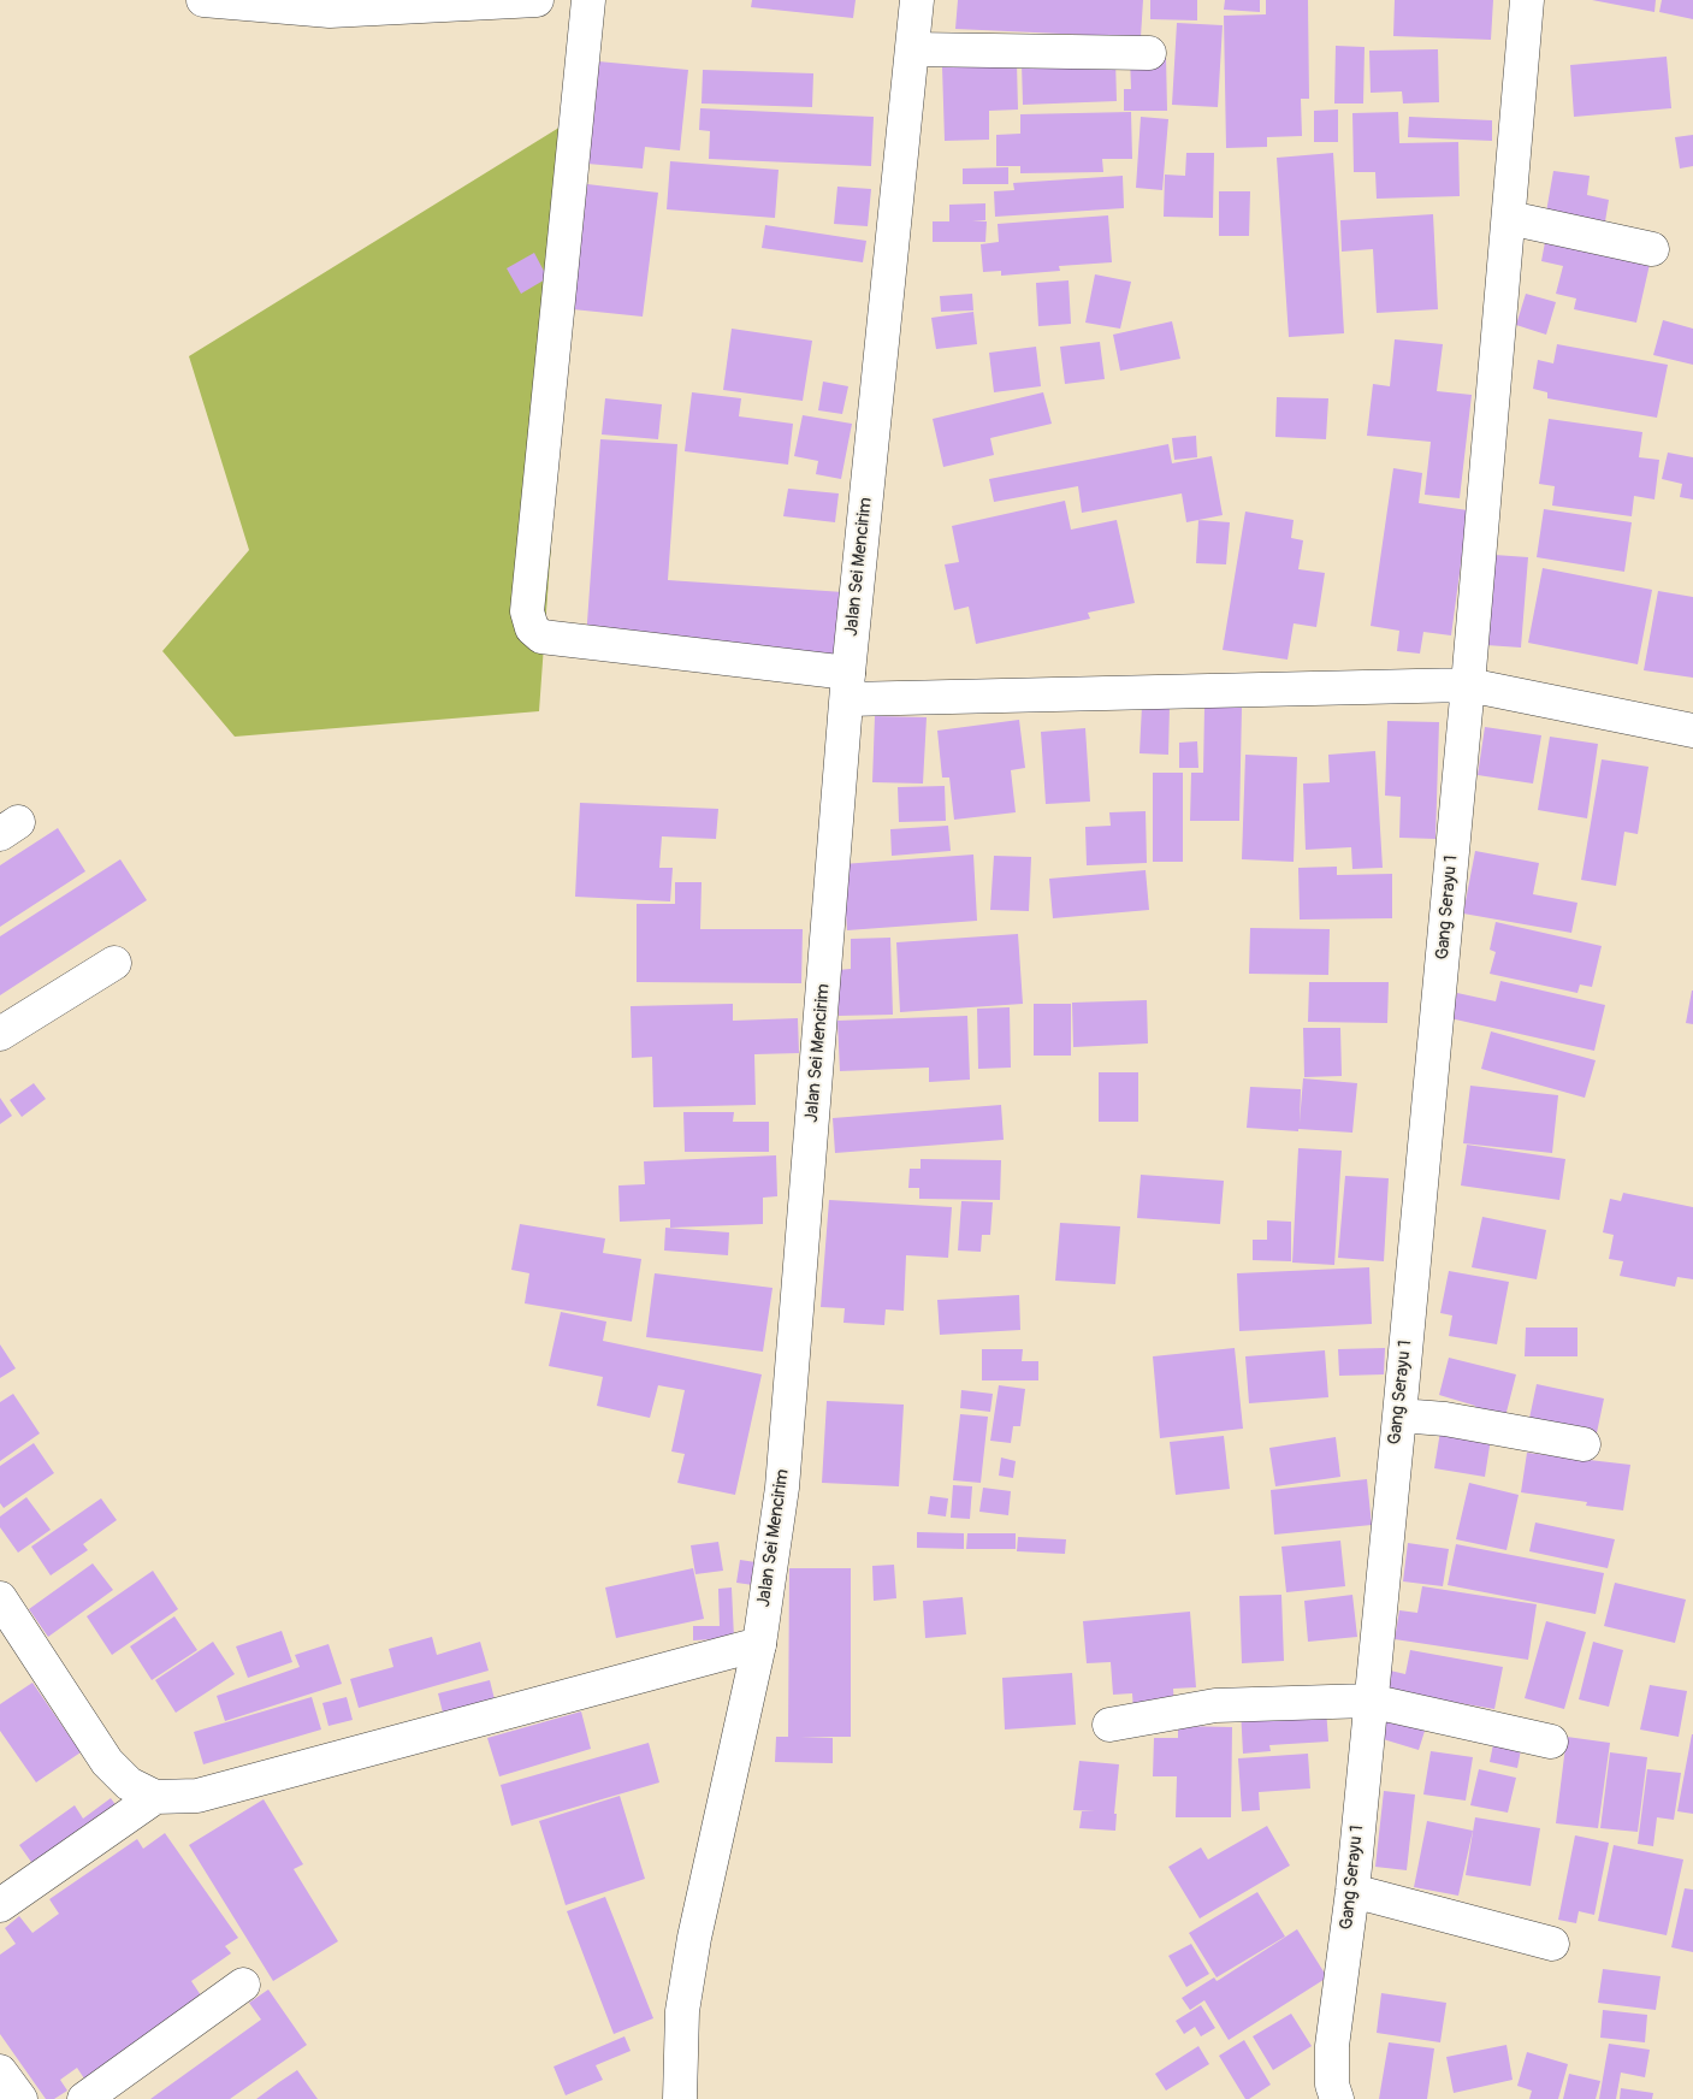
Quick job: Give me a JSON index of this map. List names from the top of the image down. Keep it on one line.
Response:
{"streets":{"street":["Jalan Sei Mencirim","Gang Serayu 1"]}}
